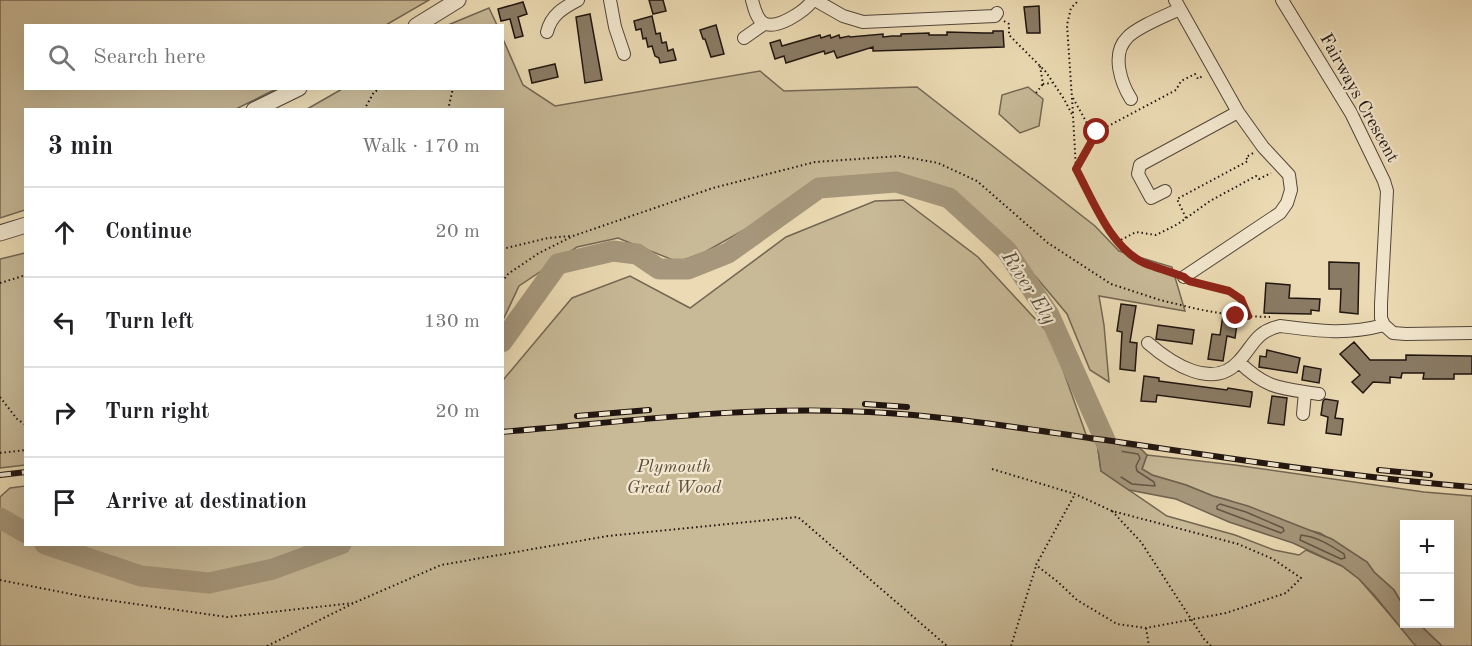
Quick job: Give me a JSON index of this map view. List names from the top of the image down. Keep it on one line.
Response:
{"streets":{"street":["Fairways Crescent"]},"water":["River Ely"],"parks":["Plymouth Great Wood"],"page":{"search":"Search here","heading":["3 min","Walk · 170 m"],"list":[["Continue","20 m"],["Turn left","130 m"],["Turn right","20 m"],"Arrive at destination"],"map_buttons":["+","−"]}}
